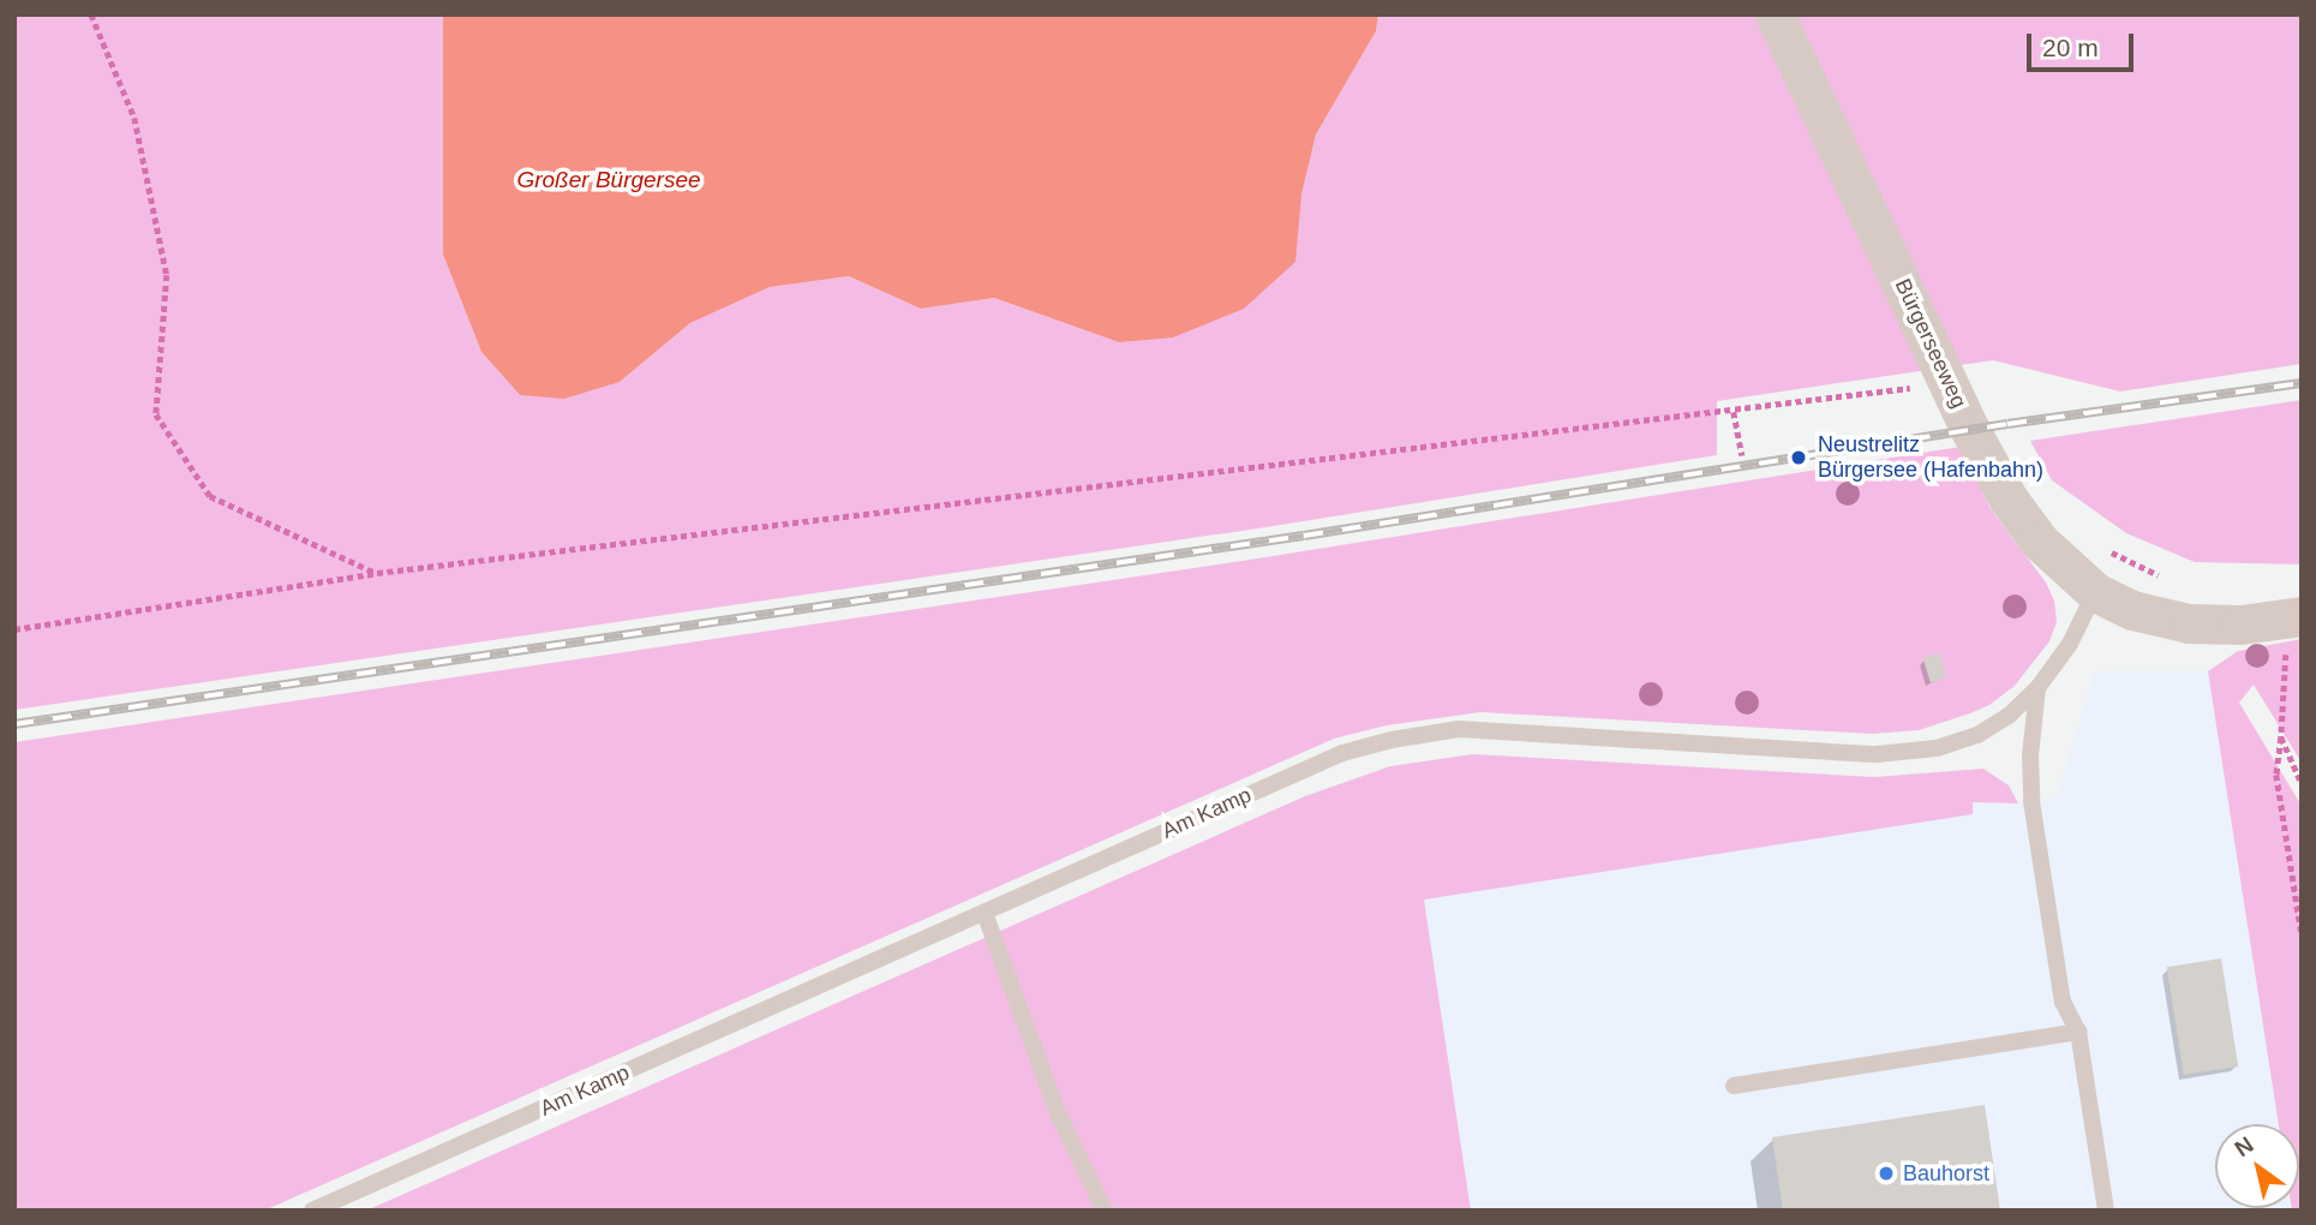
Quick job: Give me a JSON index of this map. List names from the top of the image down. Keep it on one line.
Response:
{"streets":{"street":["Bürgerseeweg"],"lane":["Am Kamp"]},"crossings":[["Bürgerseeweg","Am Kamp"]],"water":["Großer Bürgersee"],"places":["Neustrelitz Bürgersee (Hafenbahn)","Bauhorst"],"scale_bar":"20 m","north":"top left"}
